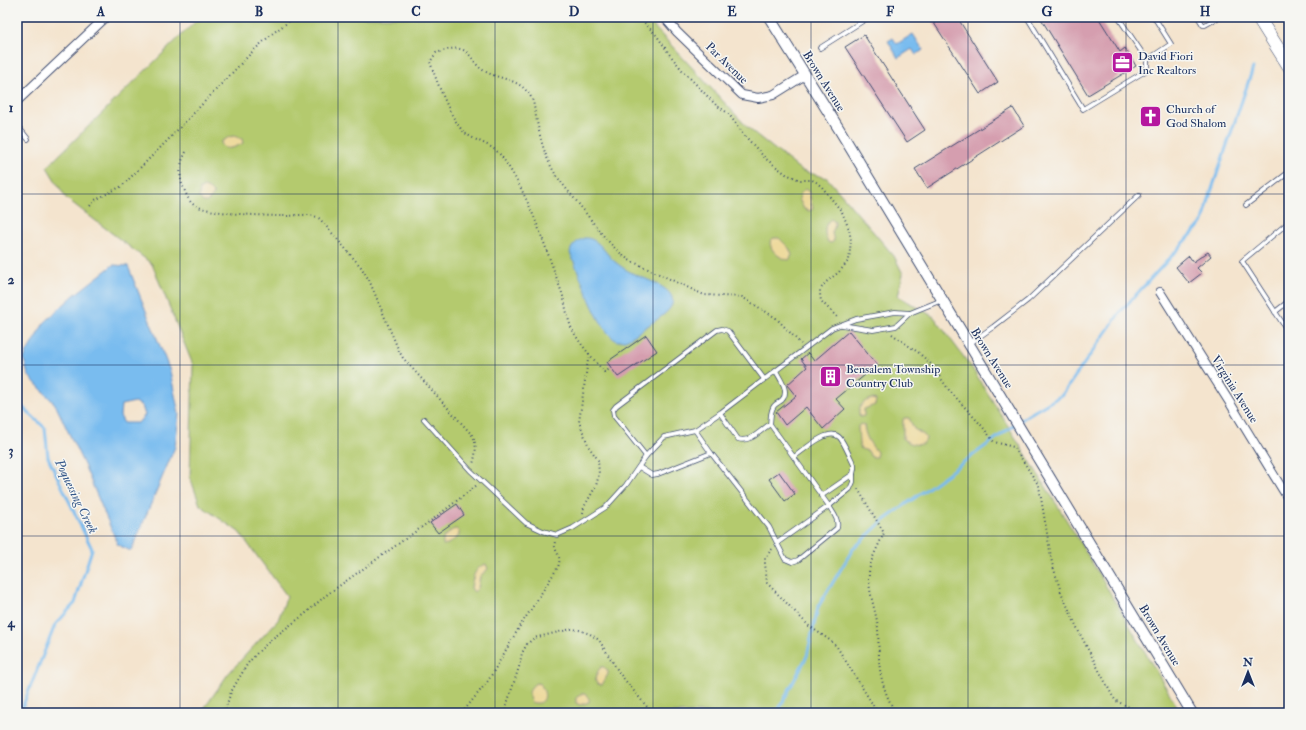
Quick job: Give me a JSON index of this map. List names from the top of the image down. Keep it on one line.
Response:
{"streets":{"street":["Par Avenue","Brown Avenue","Virginia Avenue"]},"crossings":[["Par Avenue","Brown Avenue"]],"water":["Poquessing Creek"],"places":{"office":["David Fiori Inc Realtors"],"church":["Church of God Shalom"],"building":["Bensalem Township Country Club"]},"north":"top","grid":{"columns":["A","B","C","D","E","F","G","H"],"rows":["1","2","3","4"]}}
